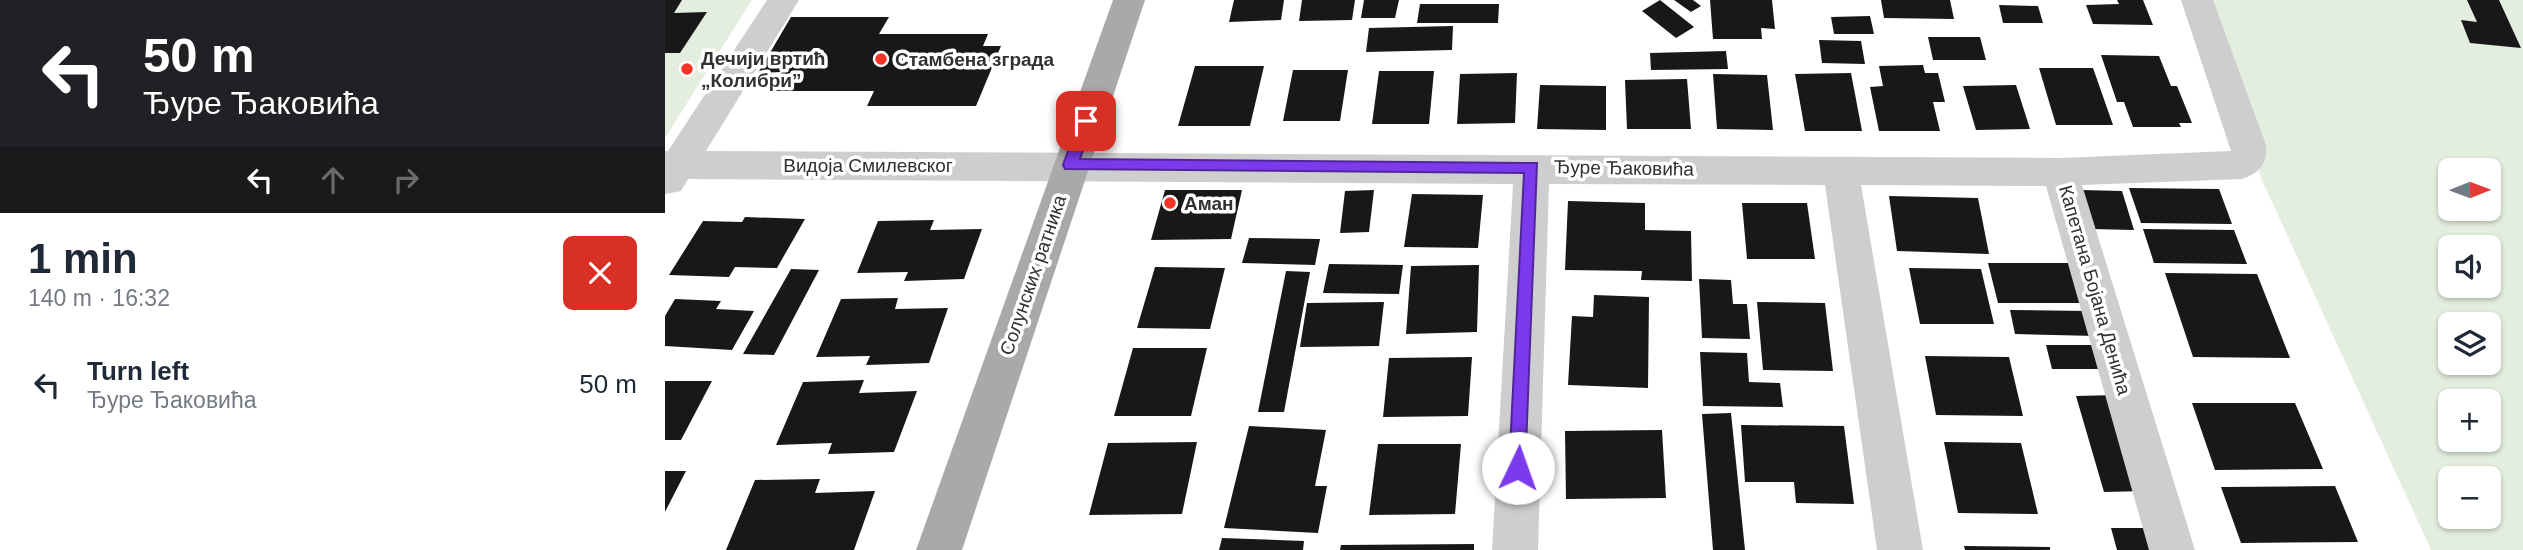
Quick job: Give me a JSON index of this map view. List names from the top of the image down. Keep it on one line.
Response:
{"streets":{"main road":["Солунских ратника"],"street":["Видоја Смилевског","Ђуре Ђаковића","Капетана Бојана Денића"]},"crossings":[["Видоја Смилевског","Ђуре Ђаковића"],["Видоја Смилевског","Солунских ратника"],["Ђуре Ђаковића","Солунских ратника"],["Ђуре Ђаковића","Капетана Бојана Денића"]],"places":["Стамбена зграда","Дечији вртић „Колибри”","Аман"],"north":"right","page":{"turn":["50 m","Ђуре Ђаковића"],"map_buttons":["+","−"],"heading":["1 min","140 m · 16:32"],"list":[{"name":"Turn left","note":"Ђуре Ђаковића","value":"50 m"}]}}
